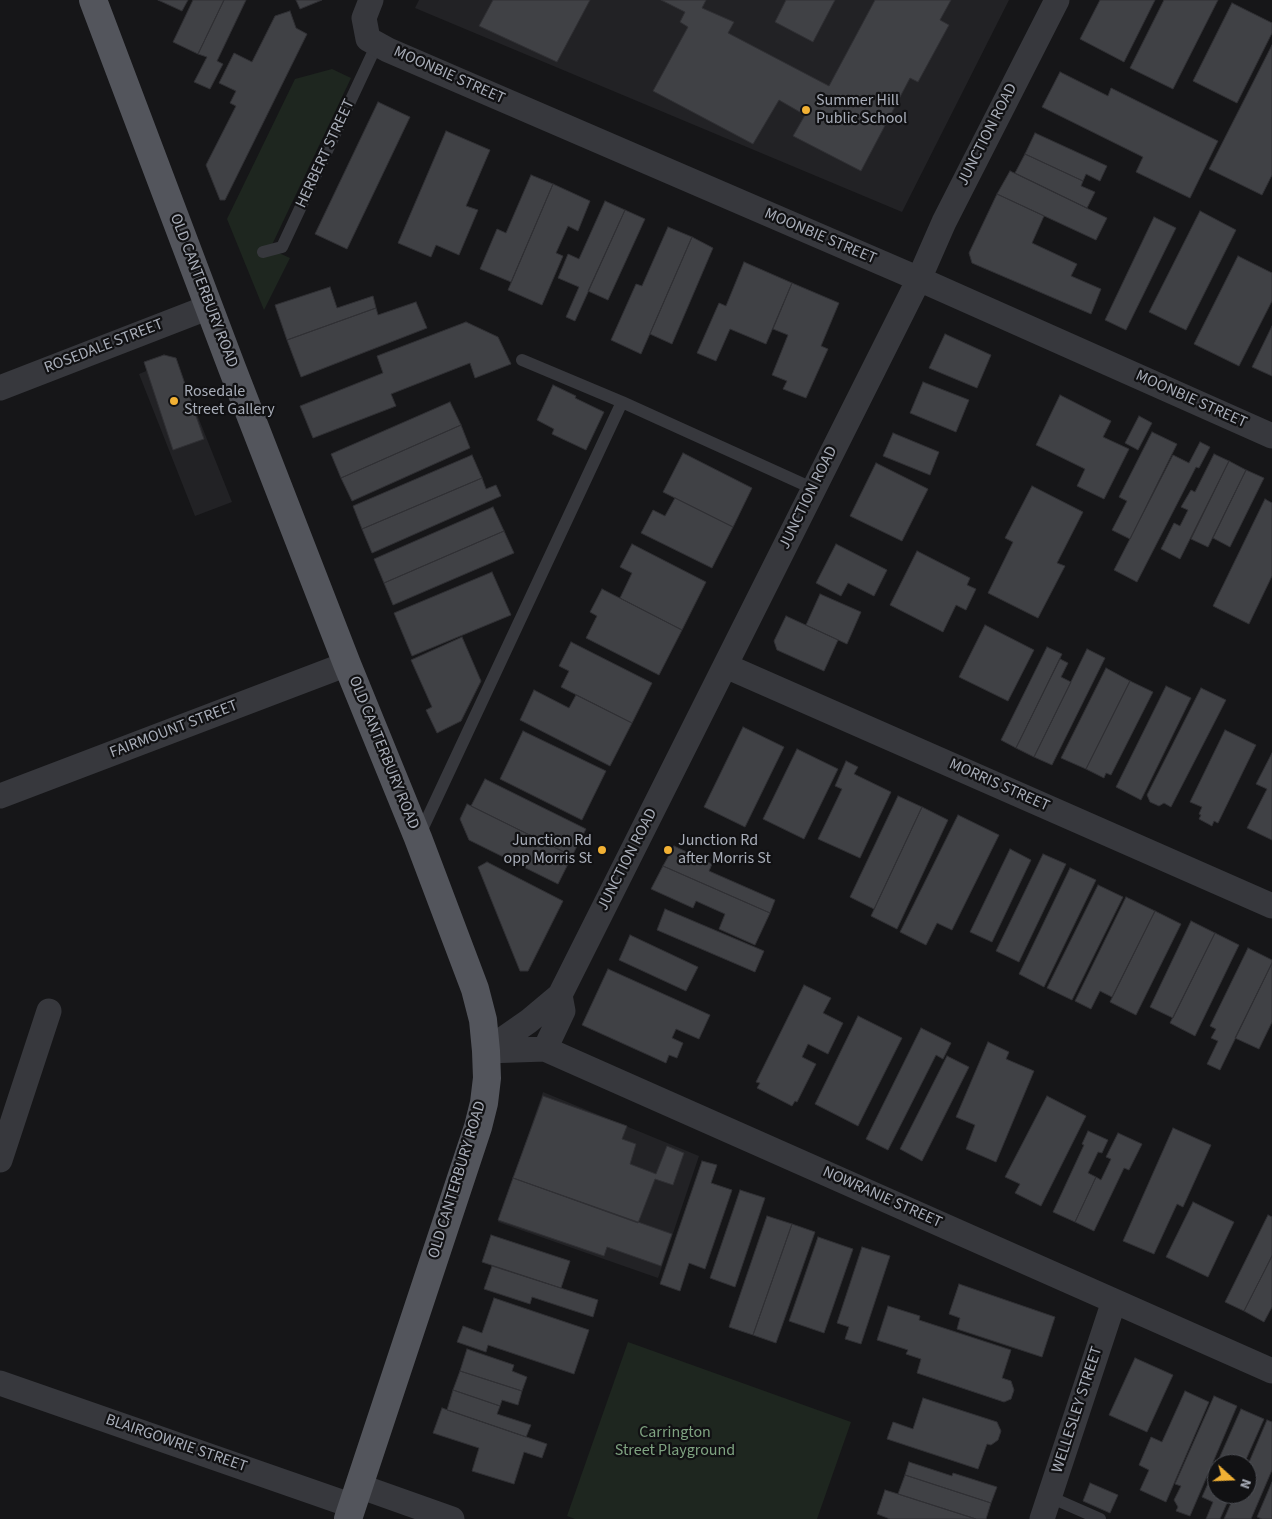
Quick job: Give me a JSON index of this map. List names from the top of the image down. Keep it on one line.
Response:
{"streets":{"main road":["OLD CANTERBURY ROAD"],"street":["MOONBIE STREET","JUNCTION ROAD","ROSEDALE STREET","FAIRMOUNT STREET","MORRIS STREET","NOWRANIE STREET","WELLESLEY STREET","BLAIRGOWRIE STREET"],"lane":["HERBERT STREET"]},"crossings":[["MOONBIE STREET","JUNCTION ROAD"],["MOONBIE STREET","HERBERT STREET"],["JUNCTION ROAD","OLD CANTERBURY ROAD"],["JUNCTION ROAD","MORRIS STREET"],["JUNCTION ROAD","NOWRANIE STREET"],["OLD CANTERBURY ROAD","ROSEDALE STREET"],["OLD CANTERBURY ROAD","FAIRMOUNT STREET"],["OLD CANTERBURY ROAD","NOWRANIE STREET"],["OLD CANTERBURY ROAD","BLAIRGOWRIE STREET"],["NOWRANIE STREET","WELLESLEY STREET"]],"parks":["Carrington Street Playground"],"places":["Summer Hill Public School","Rosedale Street Gallery","Junction Rd opp Morris St","Junction Rd after Morris St"],"north":"right"}
